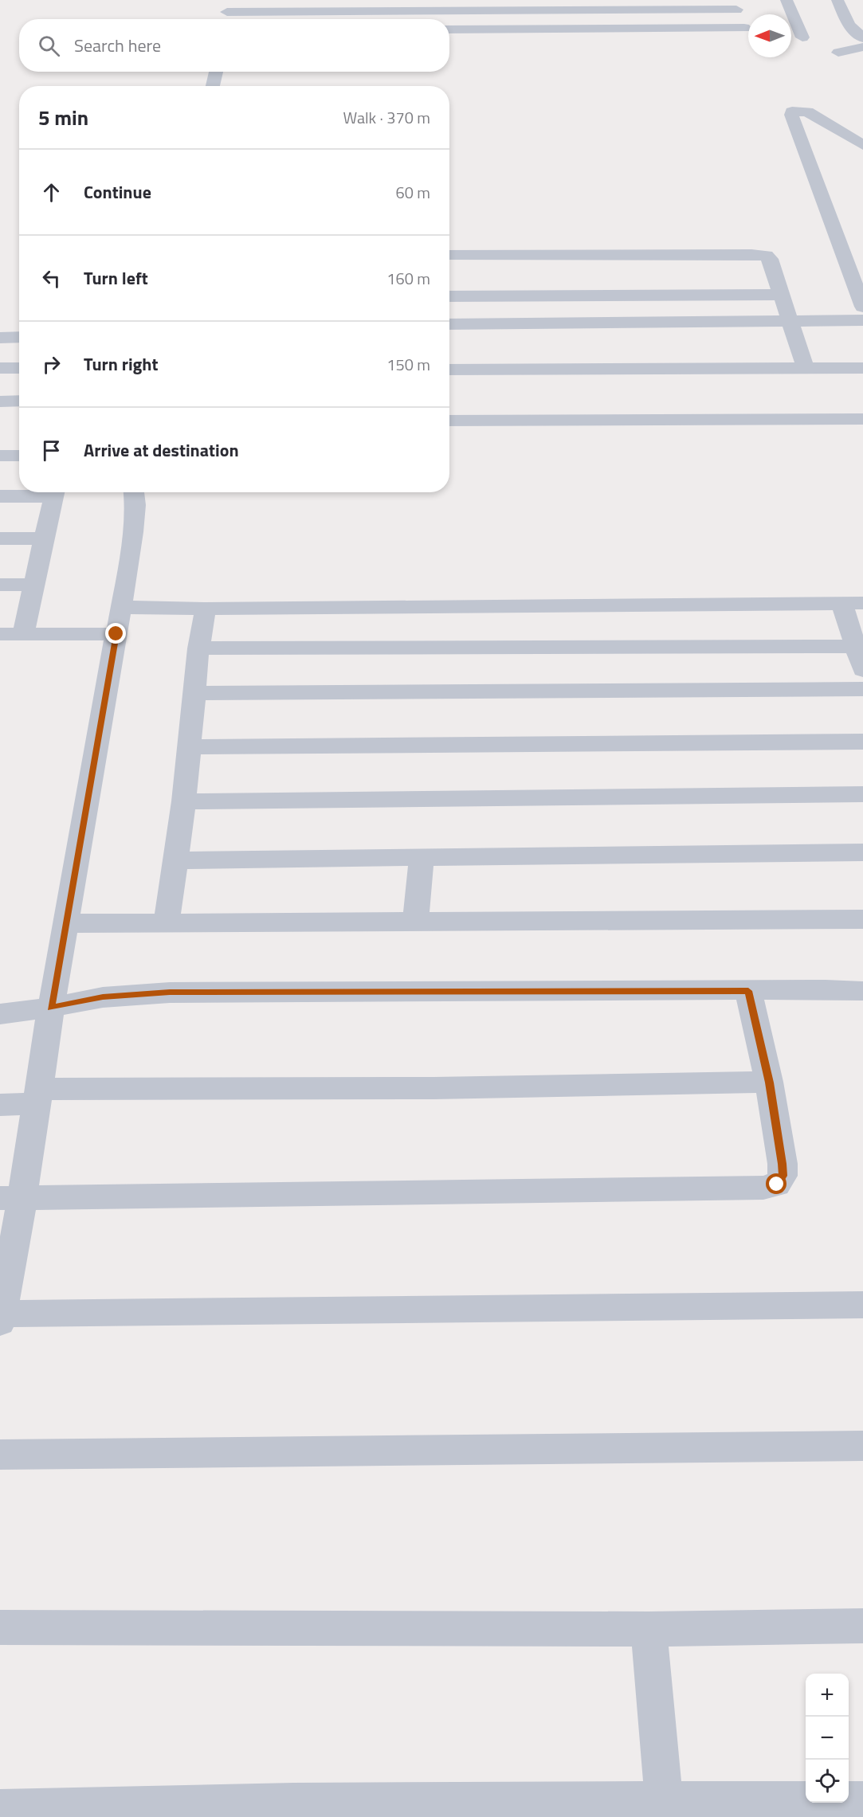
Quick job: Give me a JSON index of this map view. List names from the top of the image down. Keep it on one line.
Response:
{"north":"left","page":{"search":"Search here","heading":["5 min","Walk · 370 m"],"list":[["Continue","60 m"],["Turn left","160 m"],["Turn right","150 m"],"Arrive at destination"],"map_buttons":["+","−"]}}
